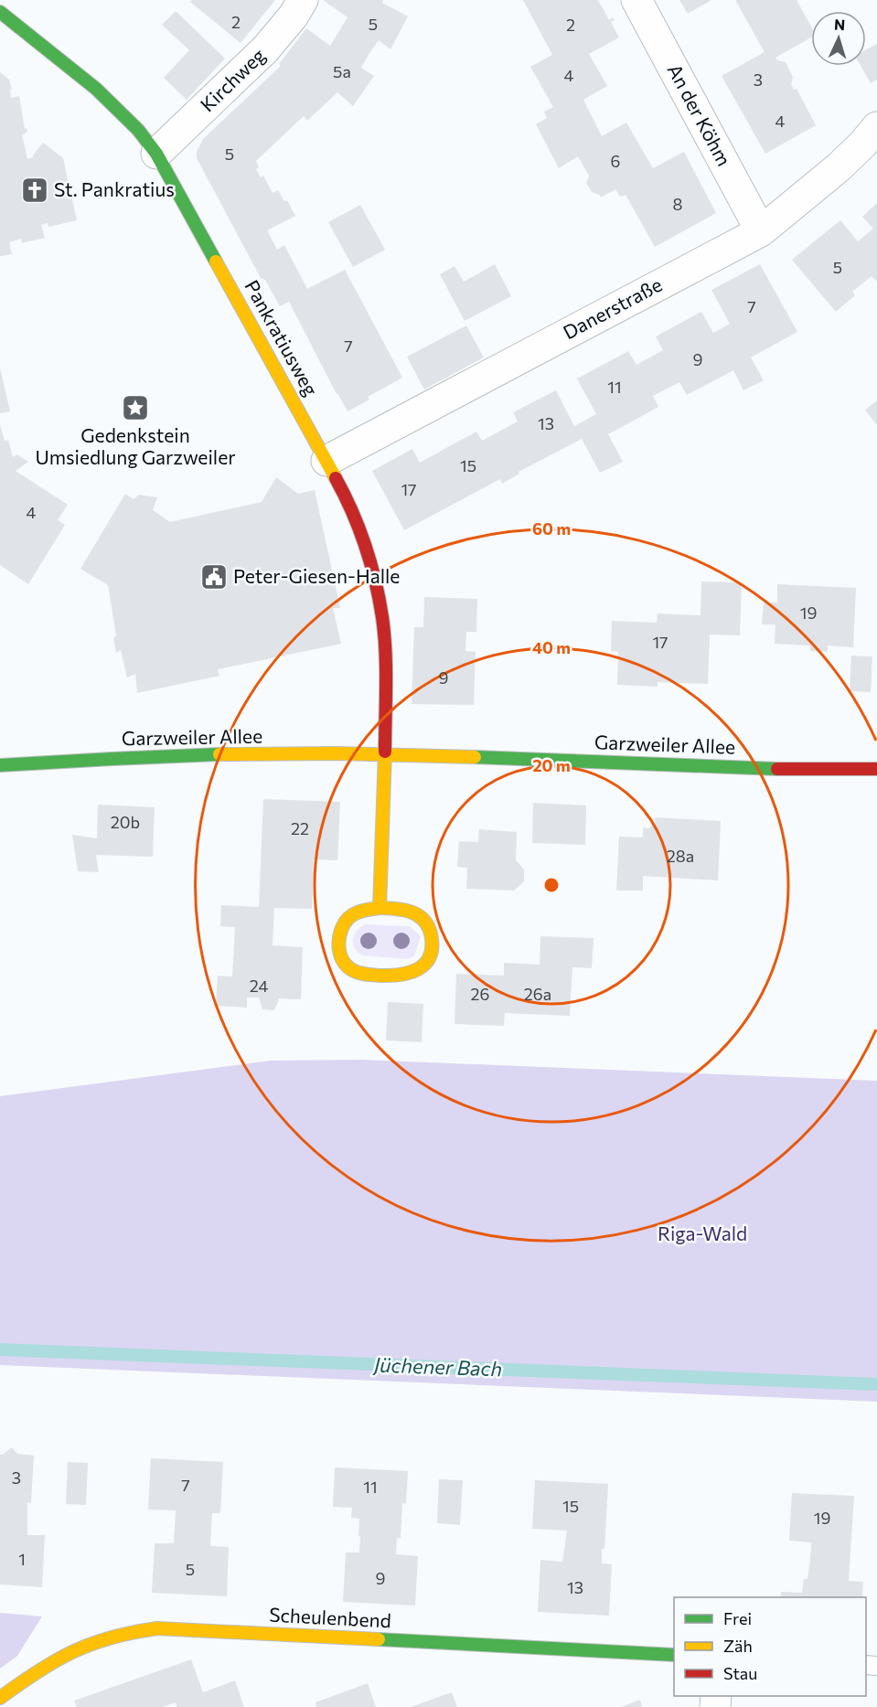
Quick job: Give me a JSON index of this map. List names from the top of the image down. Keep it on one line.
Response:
{"streets":{"street":["Kirchweg","An der Köhm","Danerstraße","Pankratiusweg","Garzweiler Allee","Scheulenbend"]},"crossings":[["Kirchweg","Pankratiusweg"],["An der Köhm","Danerstraße"],["Danerstraße","Pankratiusweg"],["Pankratiusweg","Garzweiler Allee"]],"water":["Jüchener Bach"],"parks":["Riga-Wald"],"places":{"church":["St. Pankratius"],"place":["Gedenkstein Umsiedlung Garzweiler"],"public building":["Peter-Giesen-Halle"]},"house_numbers":["2","5","2","5a","4","3","4","5","6","8","5","7","7","9","11","13","15","17","4","19","17","9","20b","22","28a","24","26","26a","3","7","11","15","19","1","5","9","13"],"legend":["Frei","Zäh","Stau"],"north":"top","rings":["60 m","40 m","20 m"]}
